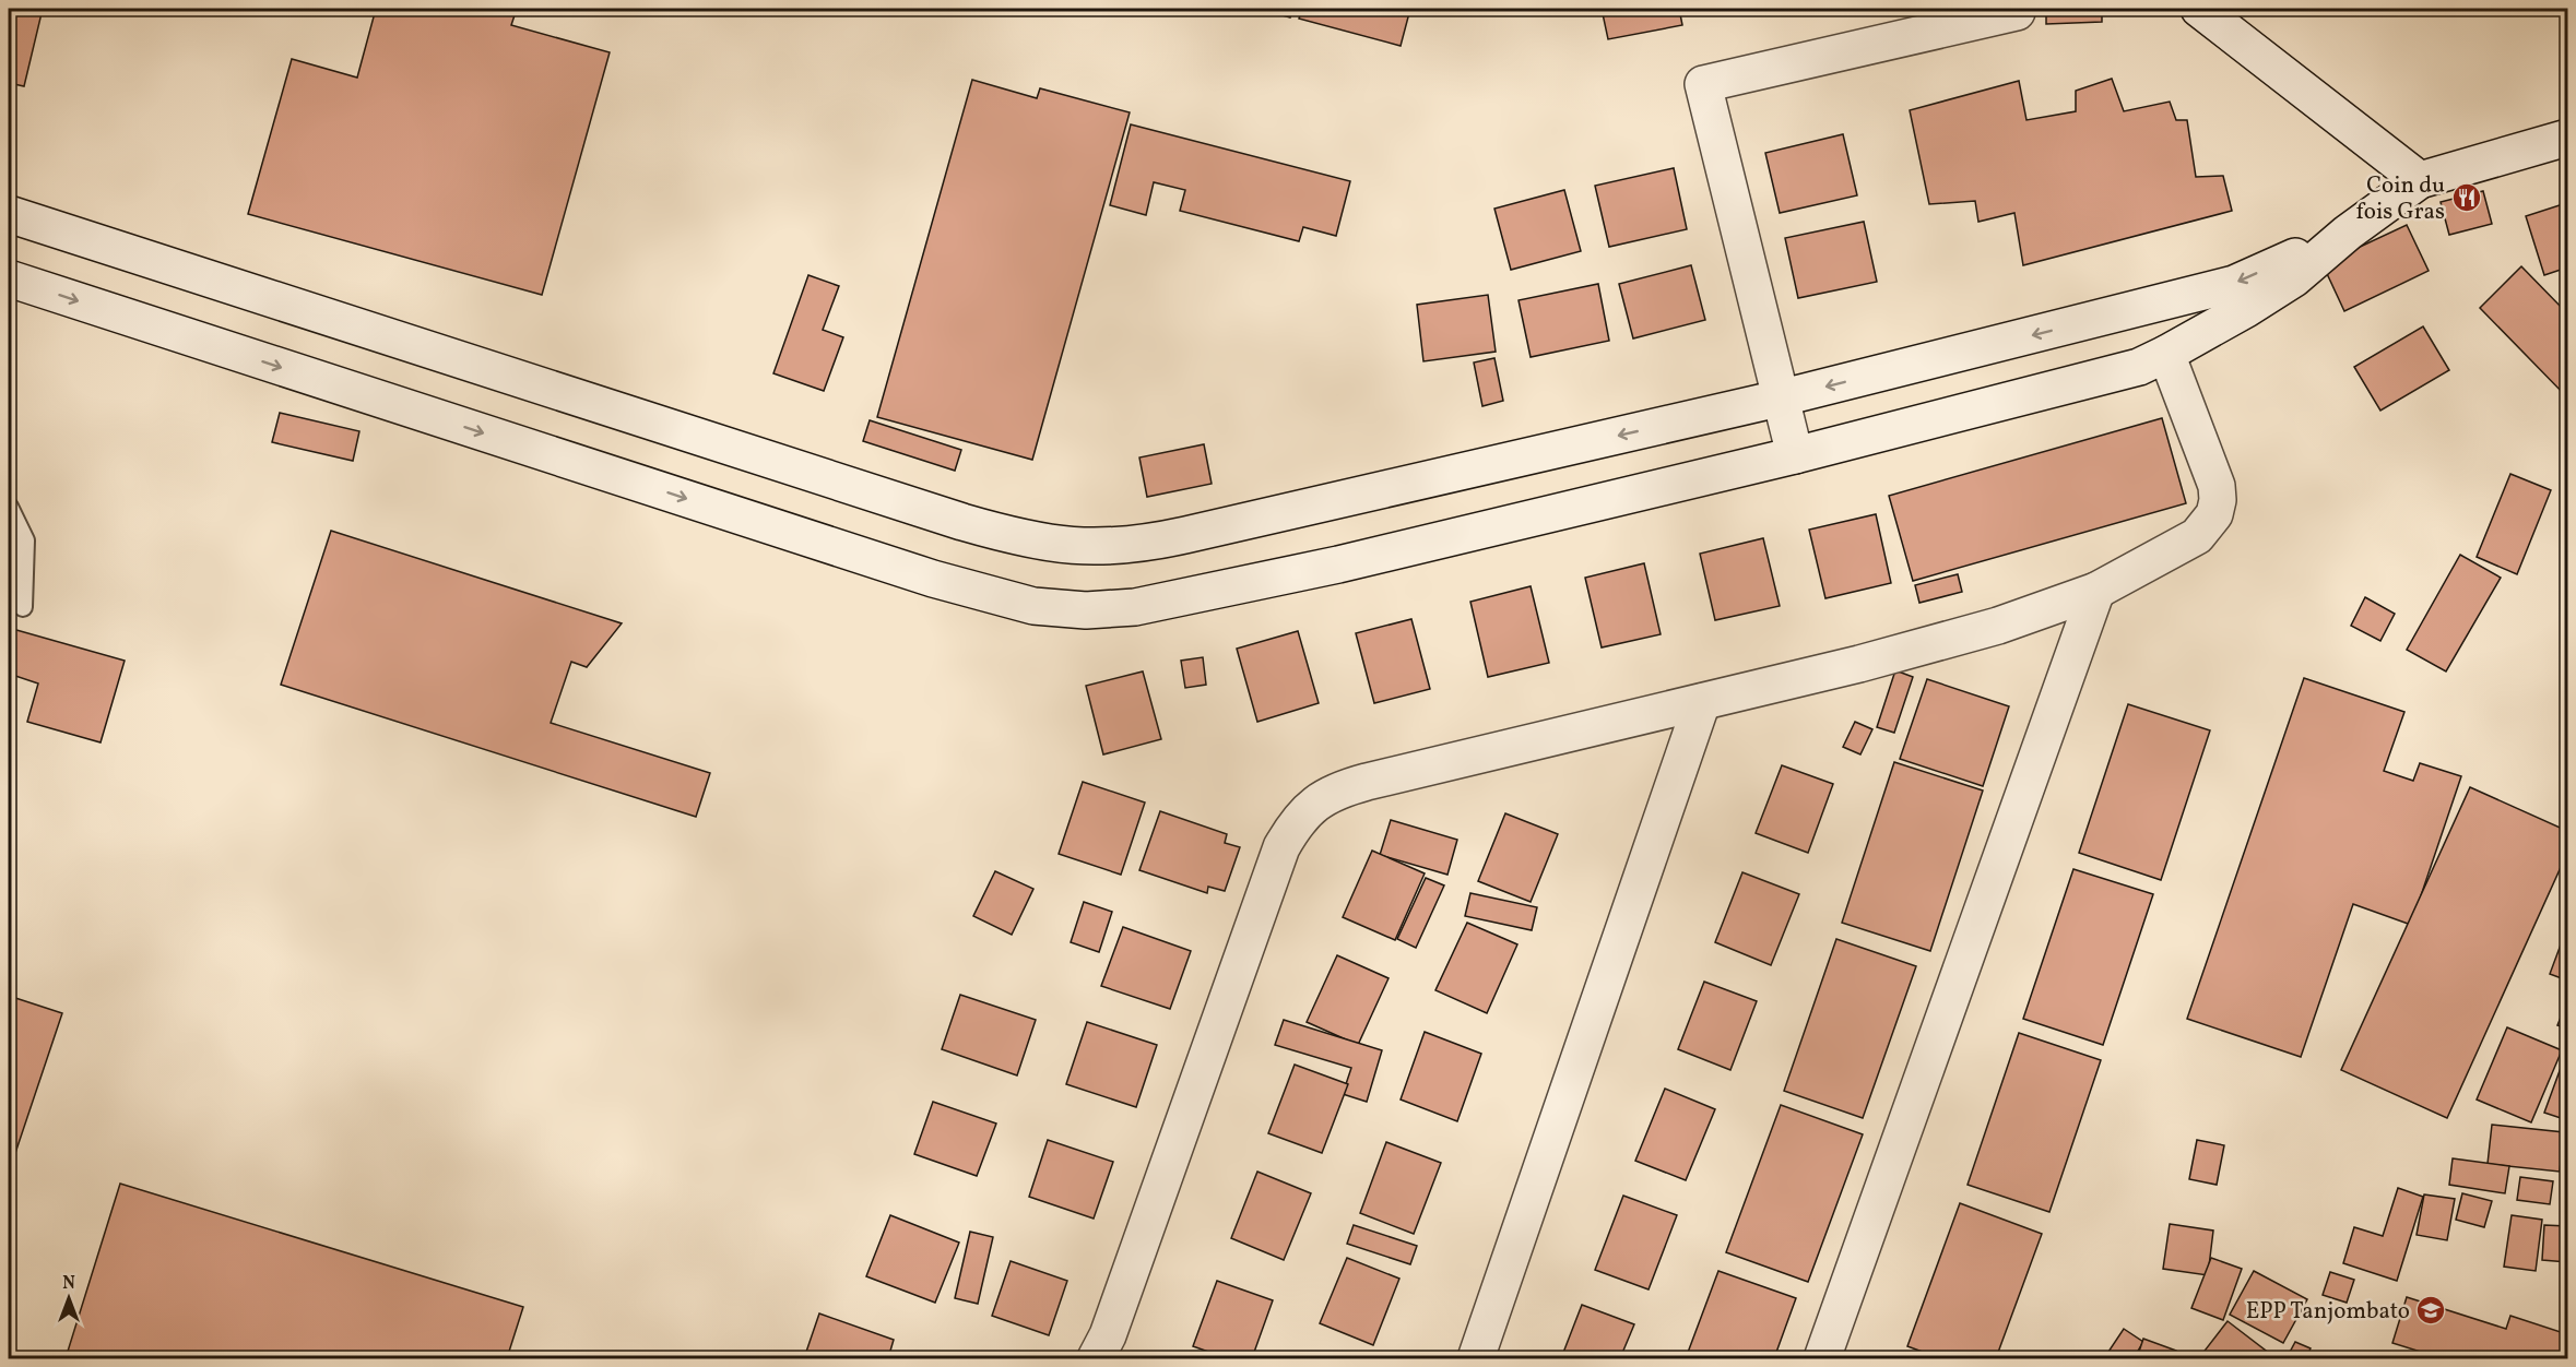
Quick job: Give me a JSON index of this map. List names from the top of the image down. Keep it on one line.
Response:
{"places":{"restaurant":["Coin du fois Gras"],"school or university":["EPP Tanjombato"]},"north":"top"}
